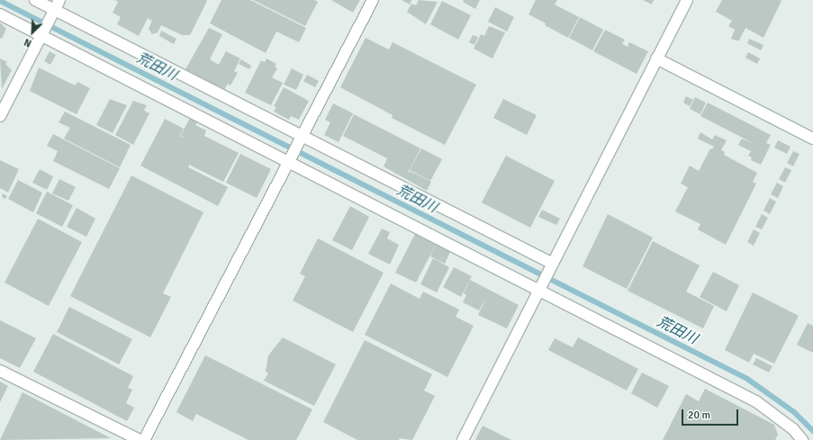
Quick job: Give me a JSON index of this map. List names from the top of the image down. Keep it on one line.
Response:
{"water":["荒田川"],"scale_bar":"20 m","north":"bottom left"}
